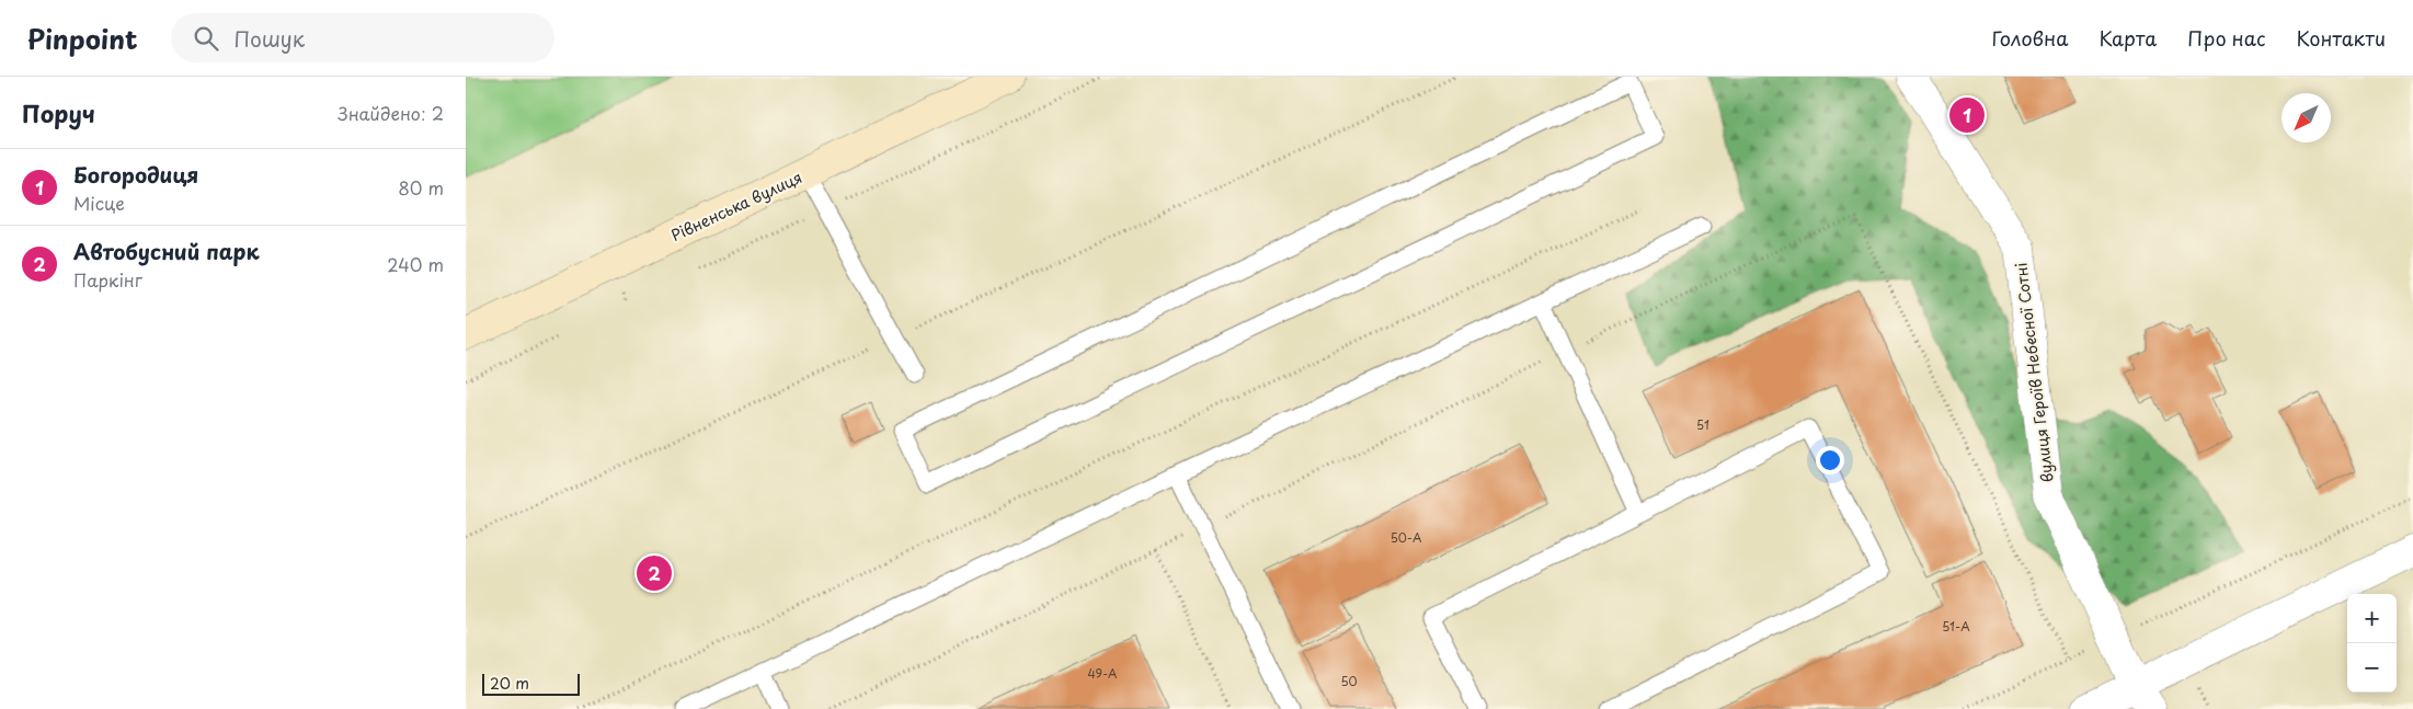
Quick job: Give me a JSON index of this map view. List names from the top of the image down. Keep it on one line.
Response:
{"streets":{"main road":["Рівненська вулиця"],"street":["вулиця Героїв Небесної Сотні"]},"house_numbers":["51","50-А","51-А","49-А","50"],"scale_bar":"20 m","north":"bottom left","page":{"header":"Pinpoint","search":"Пошук","nav":["Головна","Карта","Про нас","Контакти"],"heading":["Поруч","Знайдено: 2"],"pins":["1","2"],"list":[{"mark":"1","name":"Богородиця","note":"Місце","value":"80 m"},{"mark":"2","name":"Автобусний парк","note":"Паркінг","value":"240 m"}],"map_buttons":["+","−"],"scale":"20 m"}}
